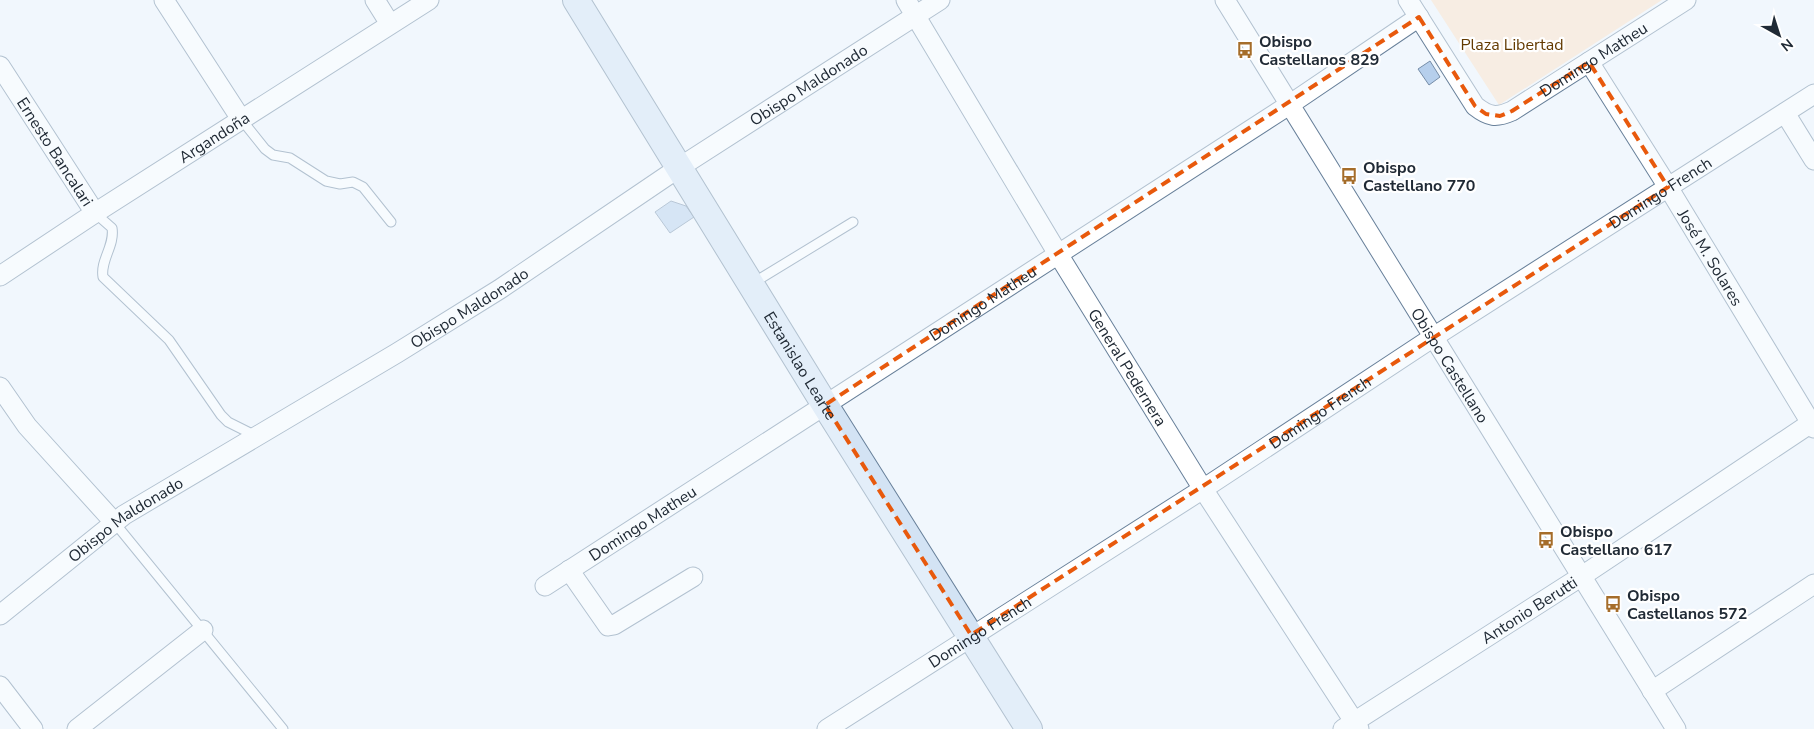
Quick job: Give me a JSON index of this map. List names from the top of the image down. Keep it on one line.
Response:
{"streets":{"street":["Domingo Matheu","Obispo Maldonado","Argandoña","Ernesto Bancalari","Domingo French","José M. Solares","Estanislao Learte","Obispo Castellano","General Pedernera","Antonio Berutti"]},"crossings":[["Domingo Matheu","José M. Solares"],["Domingo Matheu","Estanislao Learte"],["Domingo Matheu","Obispo Castellano"],["Domingo Matheu","General Pedernera"],["Obispo Maldonado","Estanislao Learte"],["Obispo Maldonado","General Pedernera"],["Argandoña","Ernesto Bancalari"],["Domingo French","José M. Solares"],["Domingo French","Estanislao Learte"],["Domingo French","Obispo Castellano"],["Domingo French","General Pedernera"],["José M. Solares","Antonio Berutti"],["Obispo Castellano","Antonio Berutti"],["General Pedernera","Antonio Berutti"]],"parks":["Plaza Libertad"],"places":{"bus stop":["Obispo Castellanos 829","Obispo Castellano 770","Obispo Castellano 617","Obispo Castellanos 572"]},"north":"bottom right"}
